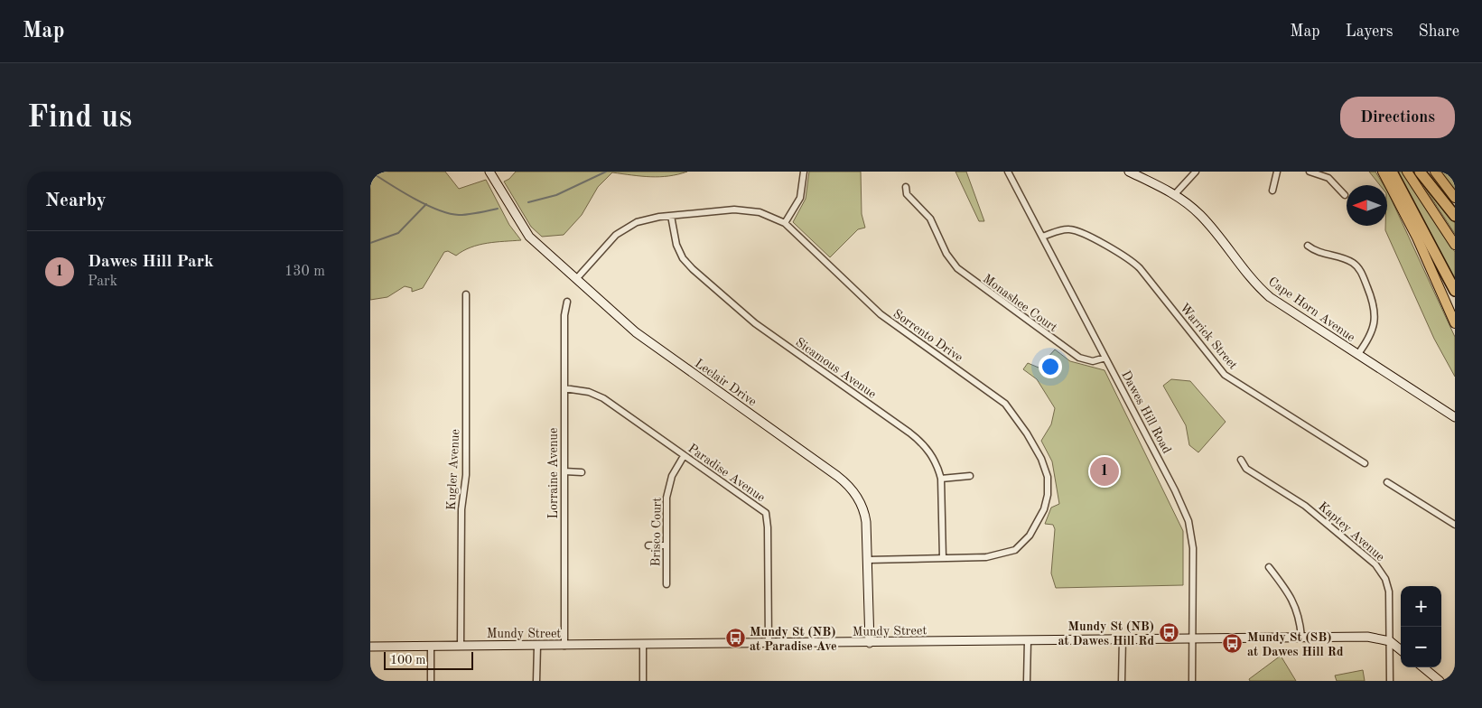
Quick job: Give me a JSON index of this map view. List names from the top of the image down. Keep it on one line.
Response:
{"streets":{"street":["Monashee Court","Cape Horn Avenue","Sorrento Drive","Warrick Street","Sicamous Avenue","Leclair Drive","Dawes Hill Road","Kugler Avenue","Paradise Avenue","Lorraine Avenue","Kaptey Avenue","Brisco Court","Mundy Street"]},"crossings":[["Monashee Court","Dawes Hill Road"],["Sorrento Drive","Sicamous Avenue"],["Sorrento Drive","Leclair Drive"],["Warrick Street","Dawes Hill Road"],["Leclair Drive","Mundy Street"],["Dawes Hill Road","Mundy Street"],["Kugler Avenue","Mundy Street"],["Paradise Avenue","Lorraine Avenue"],["Paradise Avenue","Brisco Court"],["Paradise Avenue","Mundy Street"],["Lorraine Avenue","Mundy Street"],["Kaptey Avenue","Mundy Street"]],"places":{"bus stop":["Mundy St (NB) at Dawes Hill Rd","Mundy St (NB) at Paradise Ave","Mundy St (SB) at Dawes Hill Rd"]},"scale_bar":"100 m","north":"left","page":{"header":"Map","nav":["Map","Layers","Share"],"buttons":"Directions","title":"Find us","heading":"Nearby","list":[{"mark":"1","name":"Dawes Hill Park","note":"Park","value":"130 m"}],"pins":"1","map_buttons":["+","−"],"scale":"100 m"}}
